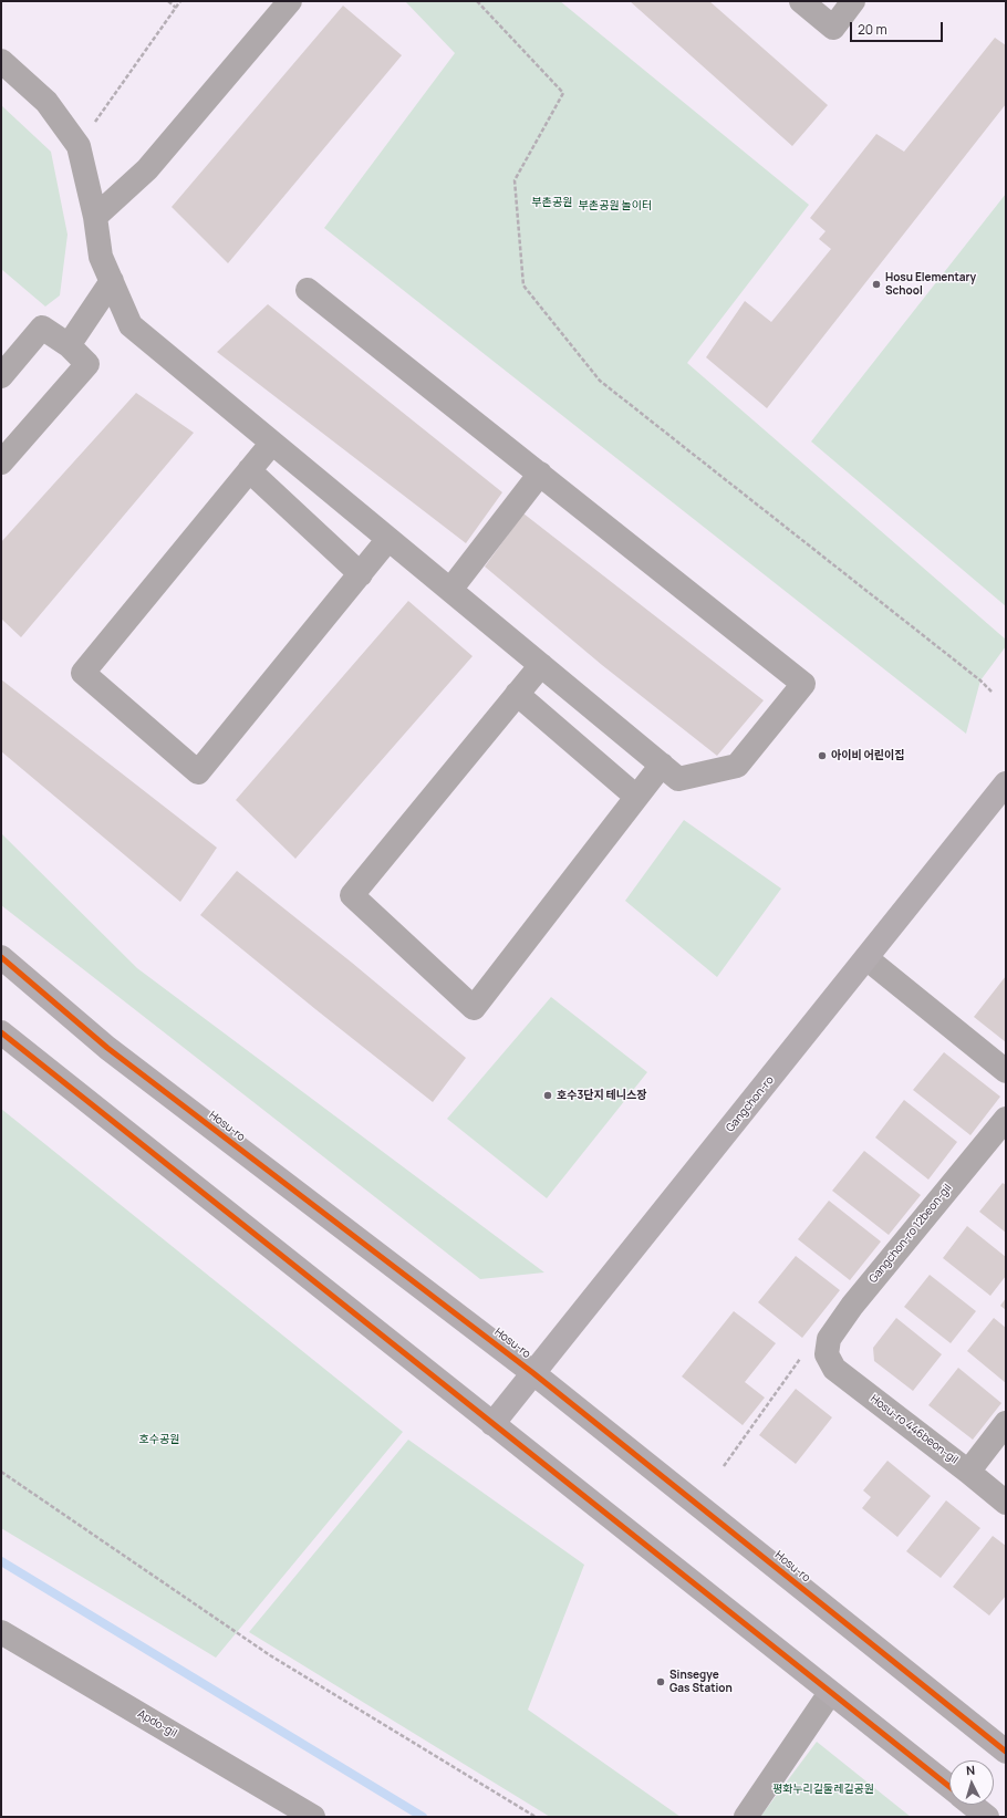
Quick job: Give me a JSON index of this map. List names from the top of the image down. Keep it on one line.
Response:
{"streets":{"main road":["Gangchon-ro","Hosu-ro"],"street":["Gangchon-ro 12beon-gil","Hosu-ro 446beon-gil","Apdo-gil"]},"crossings":[["Gangchon-ro","Hosu-ro"],["Gangchon-ro 12beon-gil","Hosu-ro 446beon-gil"]],"parks":["부촌공원","부촌공원 놀이터","호수공원","평화누리길둘레길공원"],"places":["Hosu Elementary School","아이비 어린이집","호수3단지 테니스장","Sinsegye Gas Station"],"scale_bar":"20 m","north":"top"}
